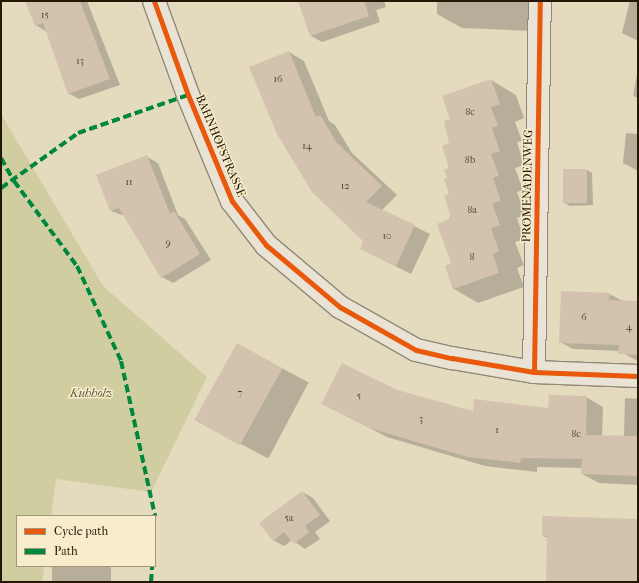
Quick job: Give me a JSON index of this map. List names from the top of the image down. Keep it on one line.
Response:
{"streets":{"street":["BAHNHOFSTRASSE","PROMENADENWEG"]},"crossings":[["BAHNHOFSTRASSE","PROMENADENWEG"]],"parks":["Kuhholz"],"house_numbers":["15","13","16","8c","14","8b","11","12","8a","10","9","8","6","4","7","5","3","1","8c","5a"],"legend":["Cycle path","Path"]}
